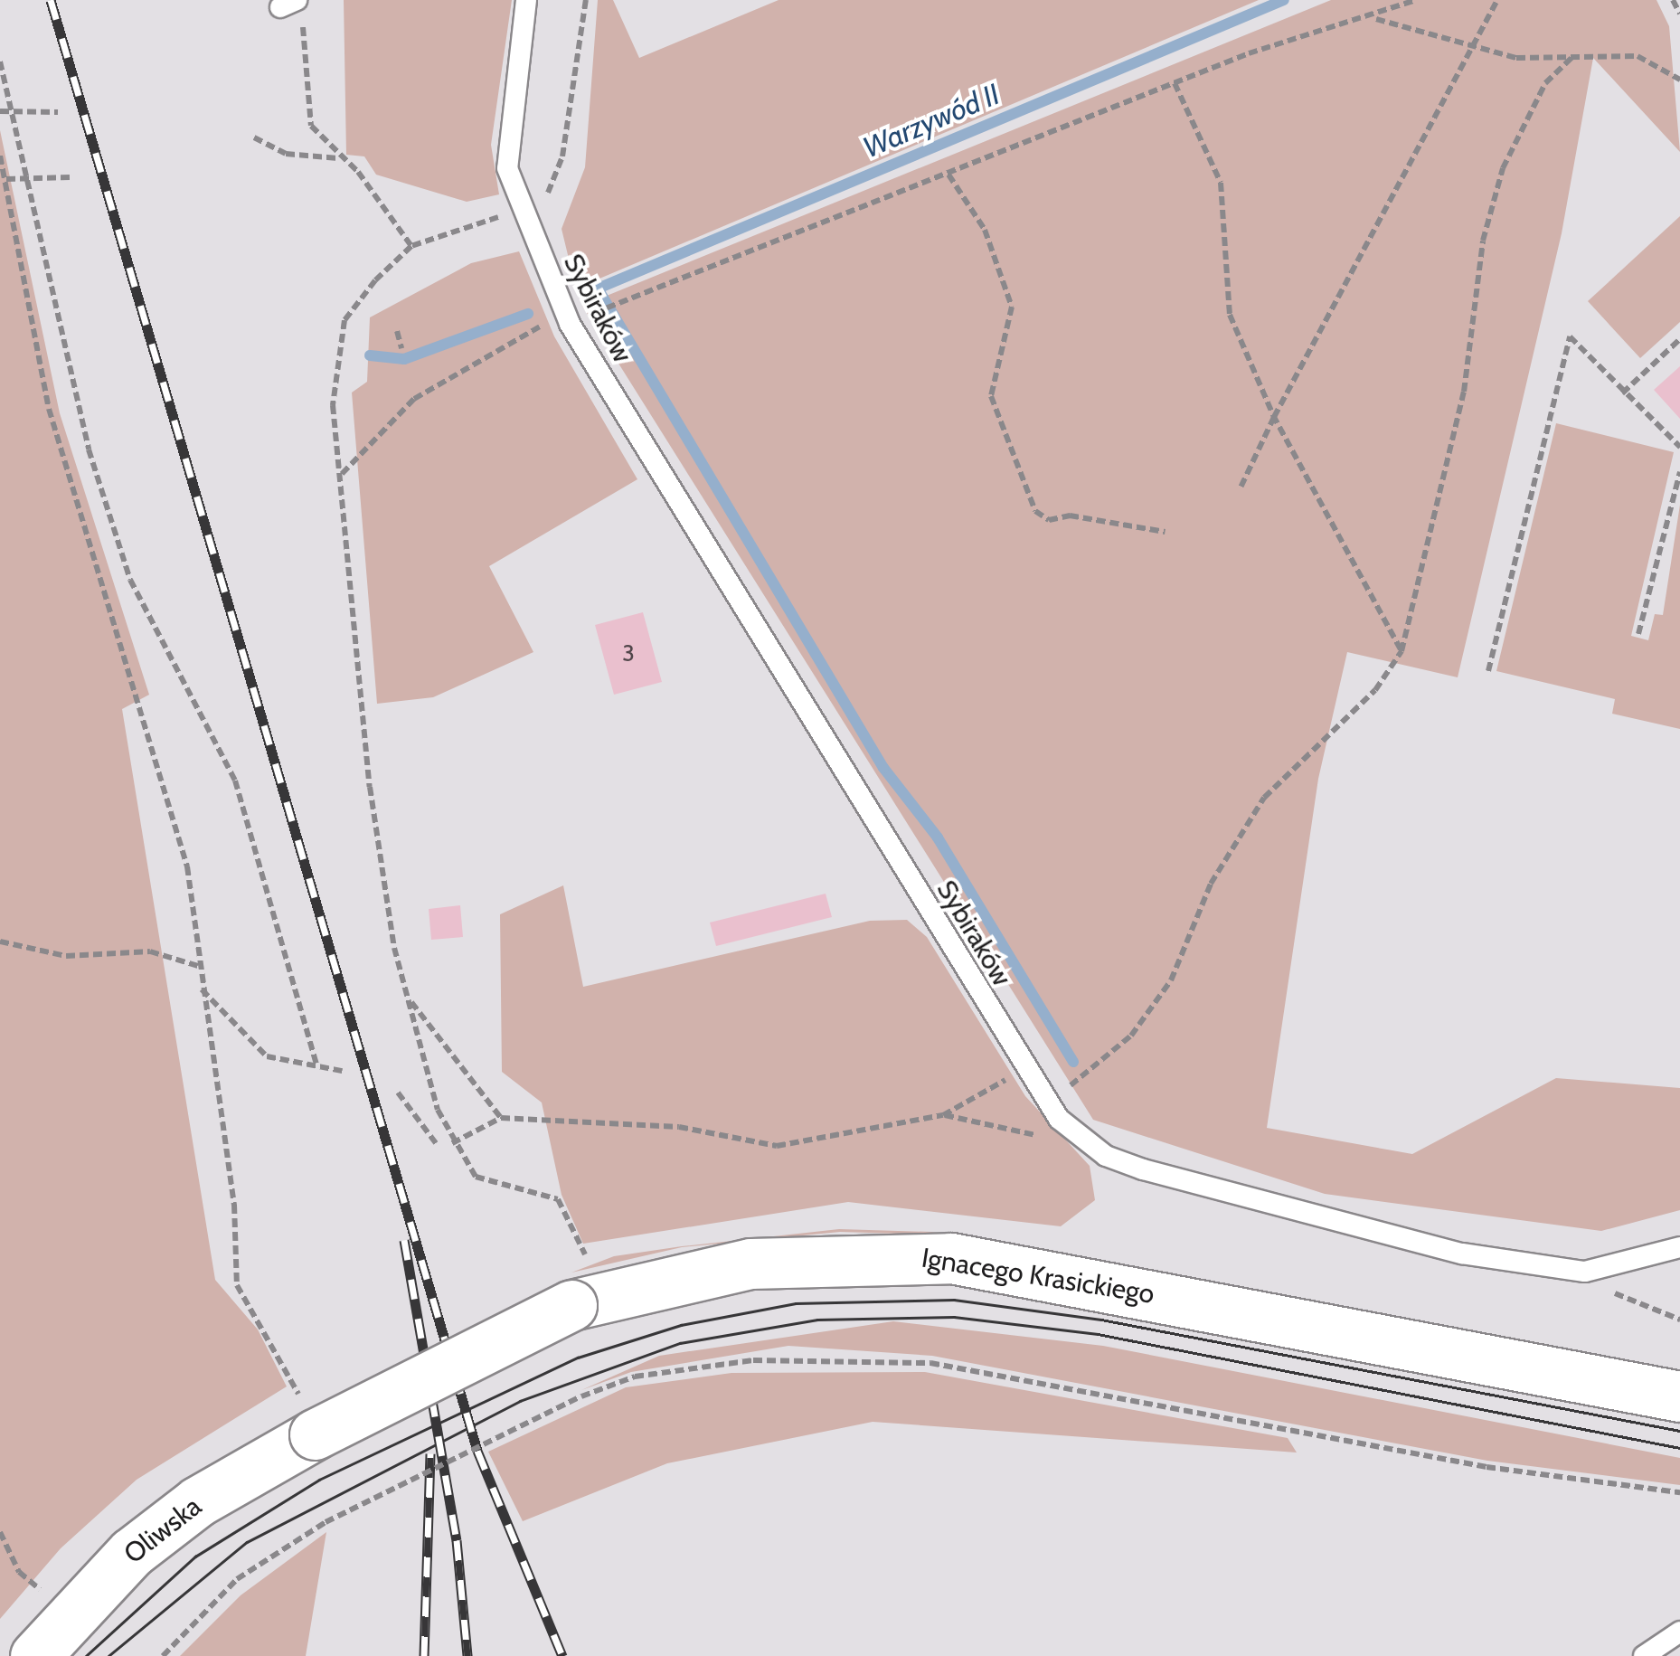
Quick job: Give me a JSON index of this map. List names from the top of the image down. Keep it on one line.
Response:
{"streets":{"street":["Ignacego Krasickiego","Oliwska"],"lane":["Sybiraków"]},"crossings":[["Ignacego Krasickiego","Oliwska"]],"water":["Warzywód II"],"house_numbers":["3"]}
